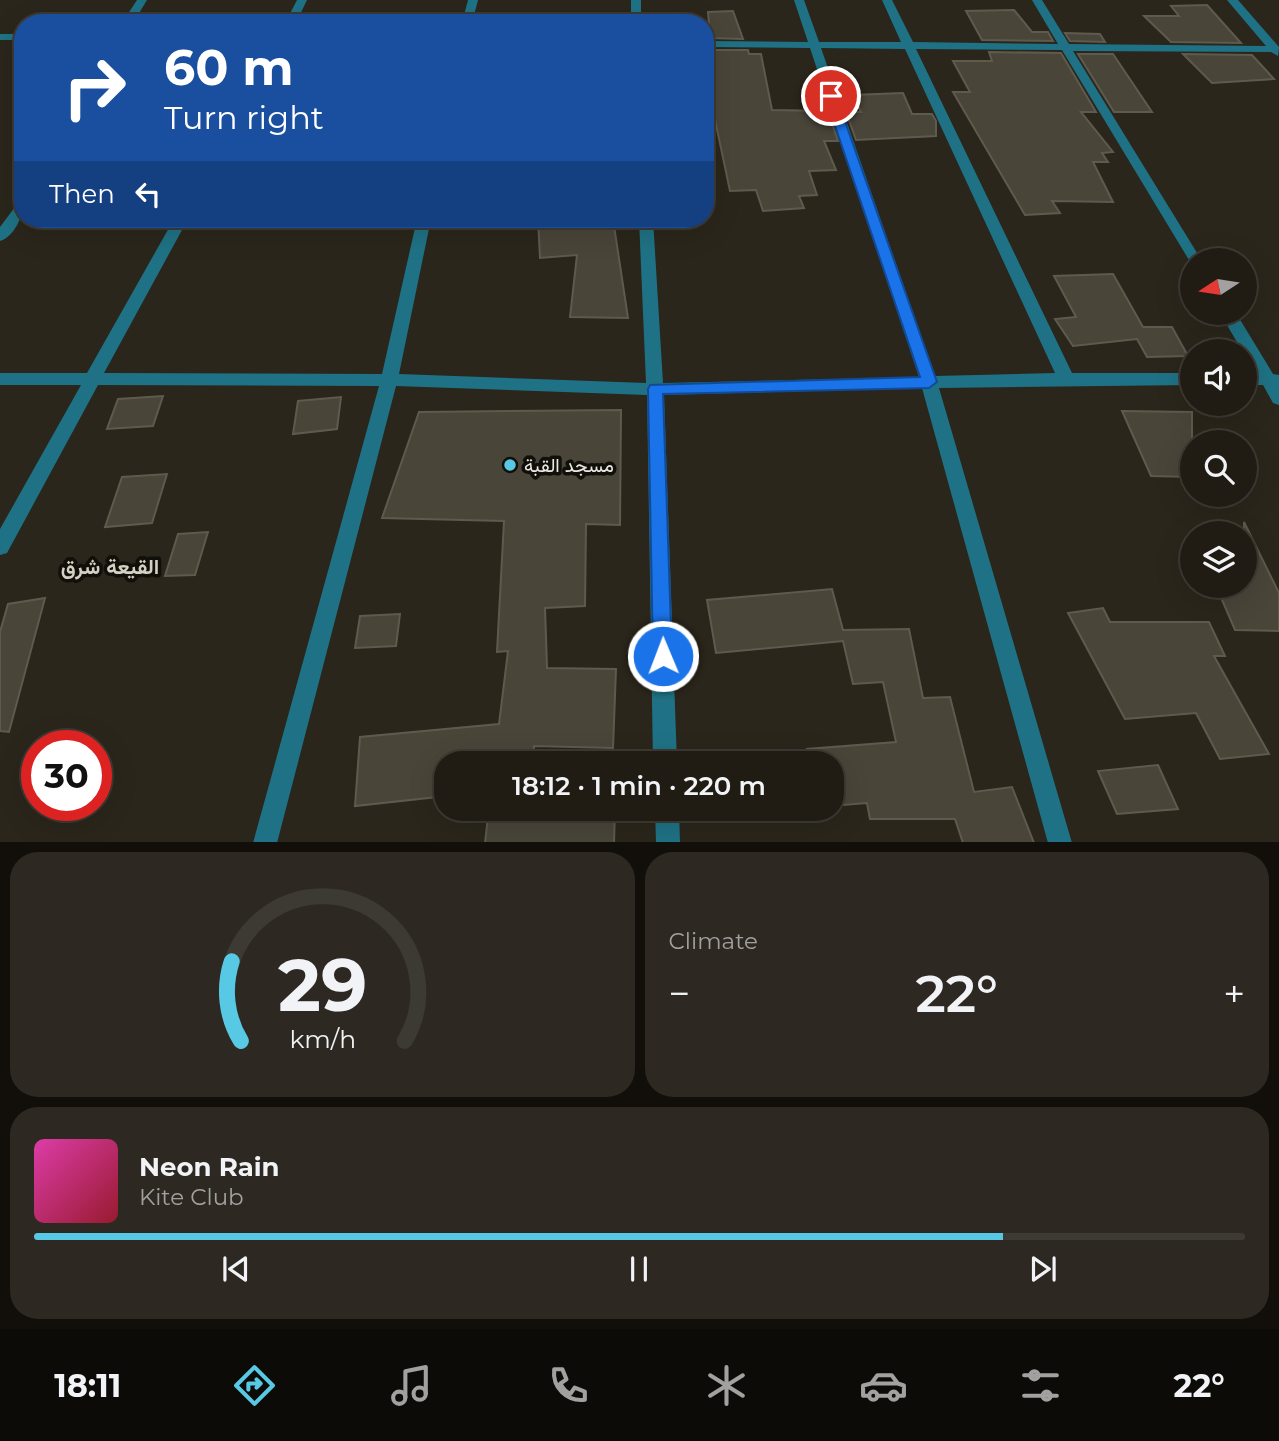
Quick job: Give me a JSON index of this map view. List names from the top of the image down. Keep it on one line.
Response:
{"districts":["القيعة شرق"],"places":["مسجد القبة"],"north":"left","page":{"turn":["60 m","Turn right"],"then":"Then","limit":"30","trip":"18:12 · 1 min · 220 m","tile":"Climate","heat":["−","22°","+"],"song":["Neon Rain","Kite Club"],"tabs":["18:11","22°"],"gauge":["29","km/h"]}}
